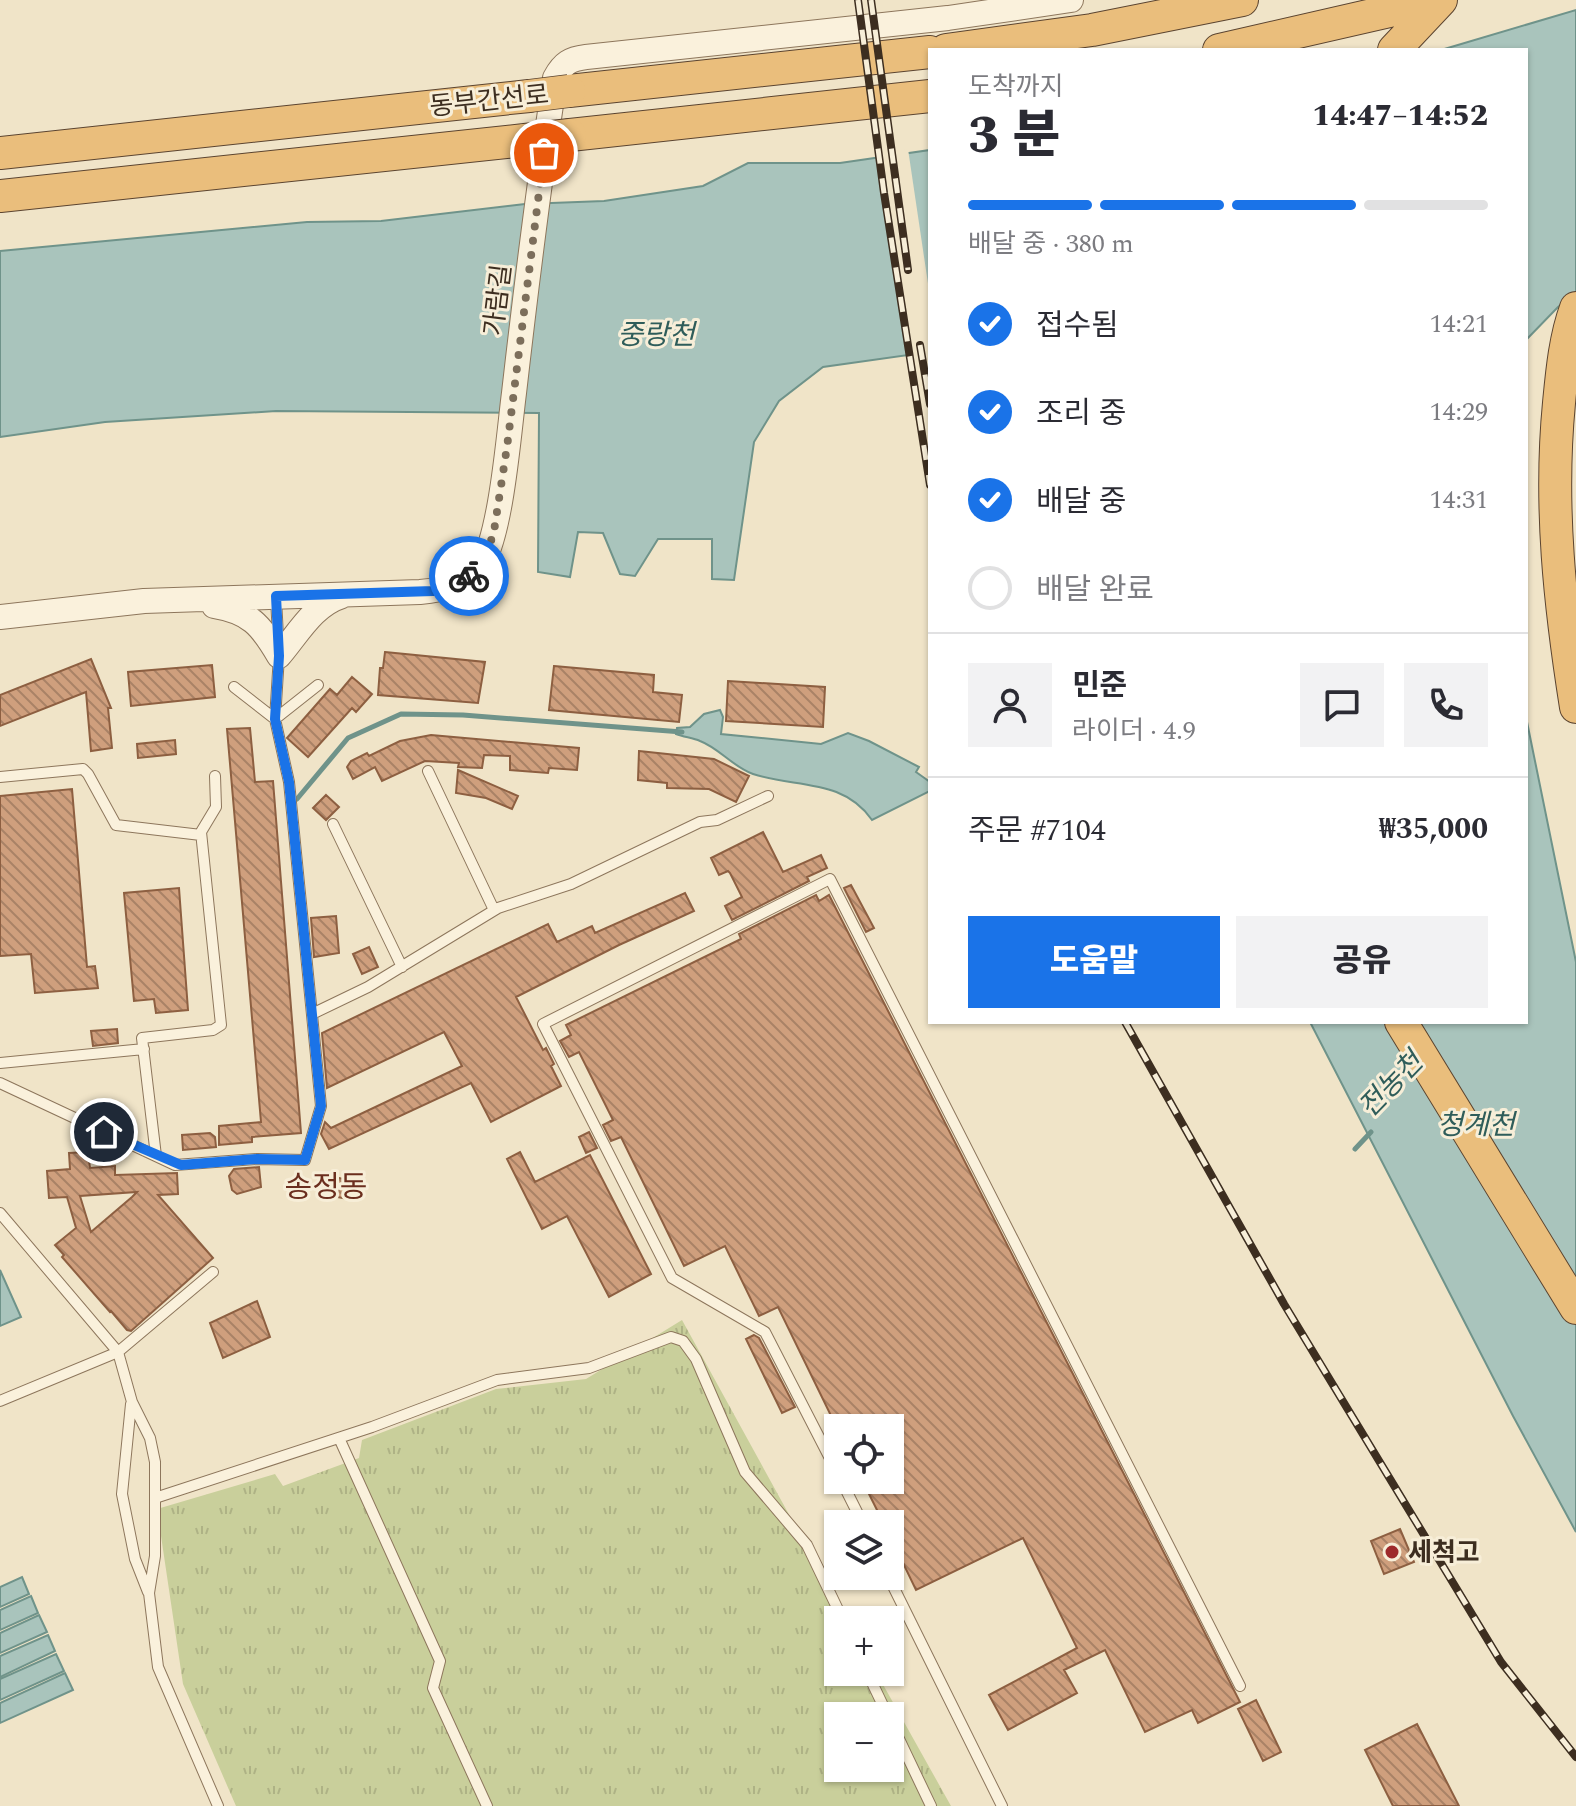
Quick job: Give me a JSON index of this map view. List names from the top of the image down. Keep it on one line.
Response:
{"streets":{"highway":["동부간선로"],"street":["가람길"]},"districts":["송정동"],"water":["중랑천","전농천","청계천"],"places":["세척고"],"page":{"heading":["3 분","도착까지","14:47–14:52"],"panel":["민준","라이더 · 4.9","주문 #7104","₩35,000"],"bar":"배달 중 · 380 m","list":[["접수됨","14:21"],["조리 중","14:29"],["배달 중","14:31"],"배달 완료"],"buttons":["도움말","공유"],"map_buttons":["+","−"]}}
